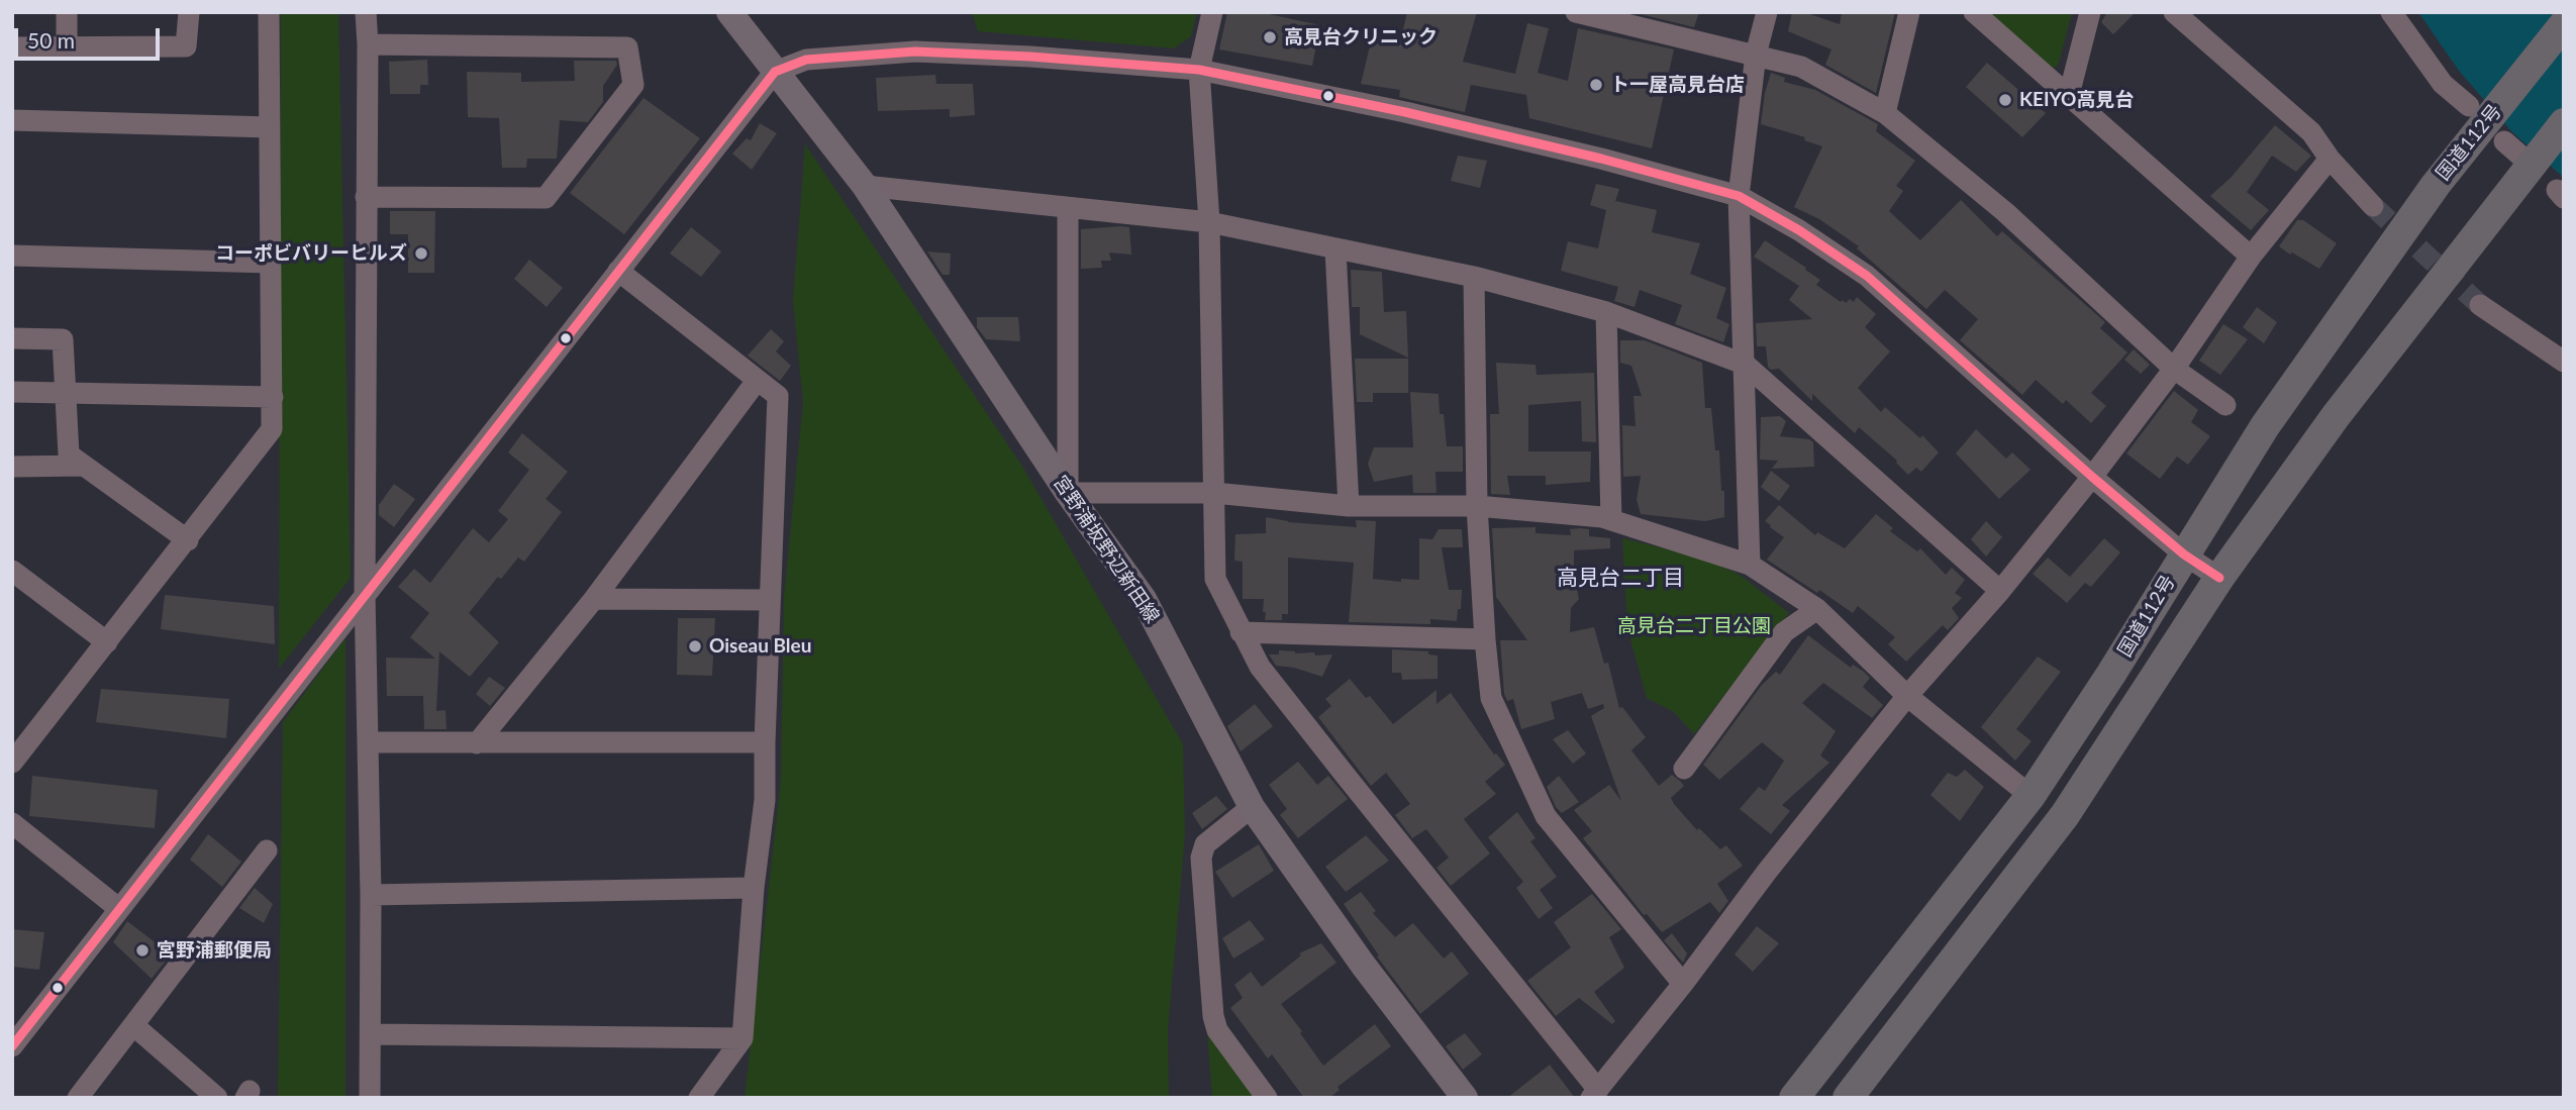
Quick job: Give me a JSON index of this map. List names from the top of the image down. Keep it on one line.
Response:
{"streets":{"highway":["国道112号"],"main road":["宮野浦坂野辺新田線"]},"districts":["高見台二丁目"],"parks":["高見台二丁目公園"],"places":["高見台クリニック","ト一屋高見台店","KEIYO高見台","コーポビバリーヒルズ","Oiseau Bleu","宮野浦郵便局"],"scale_bar":"50 m"}
